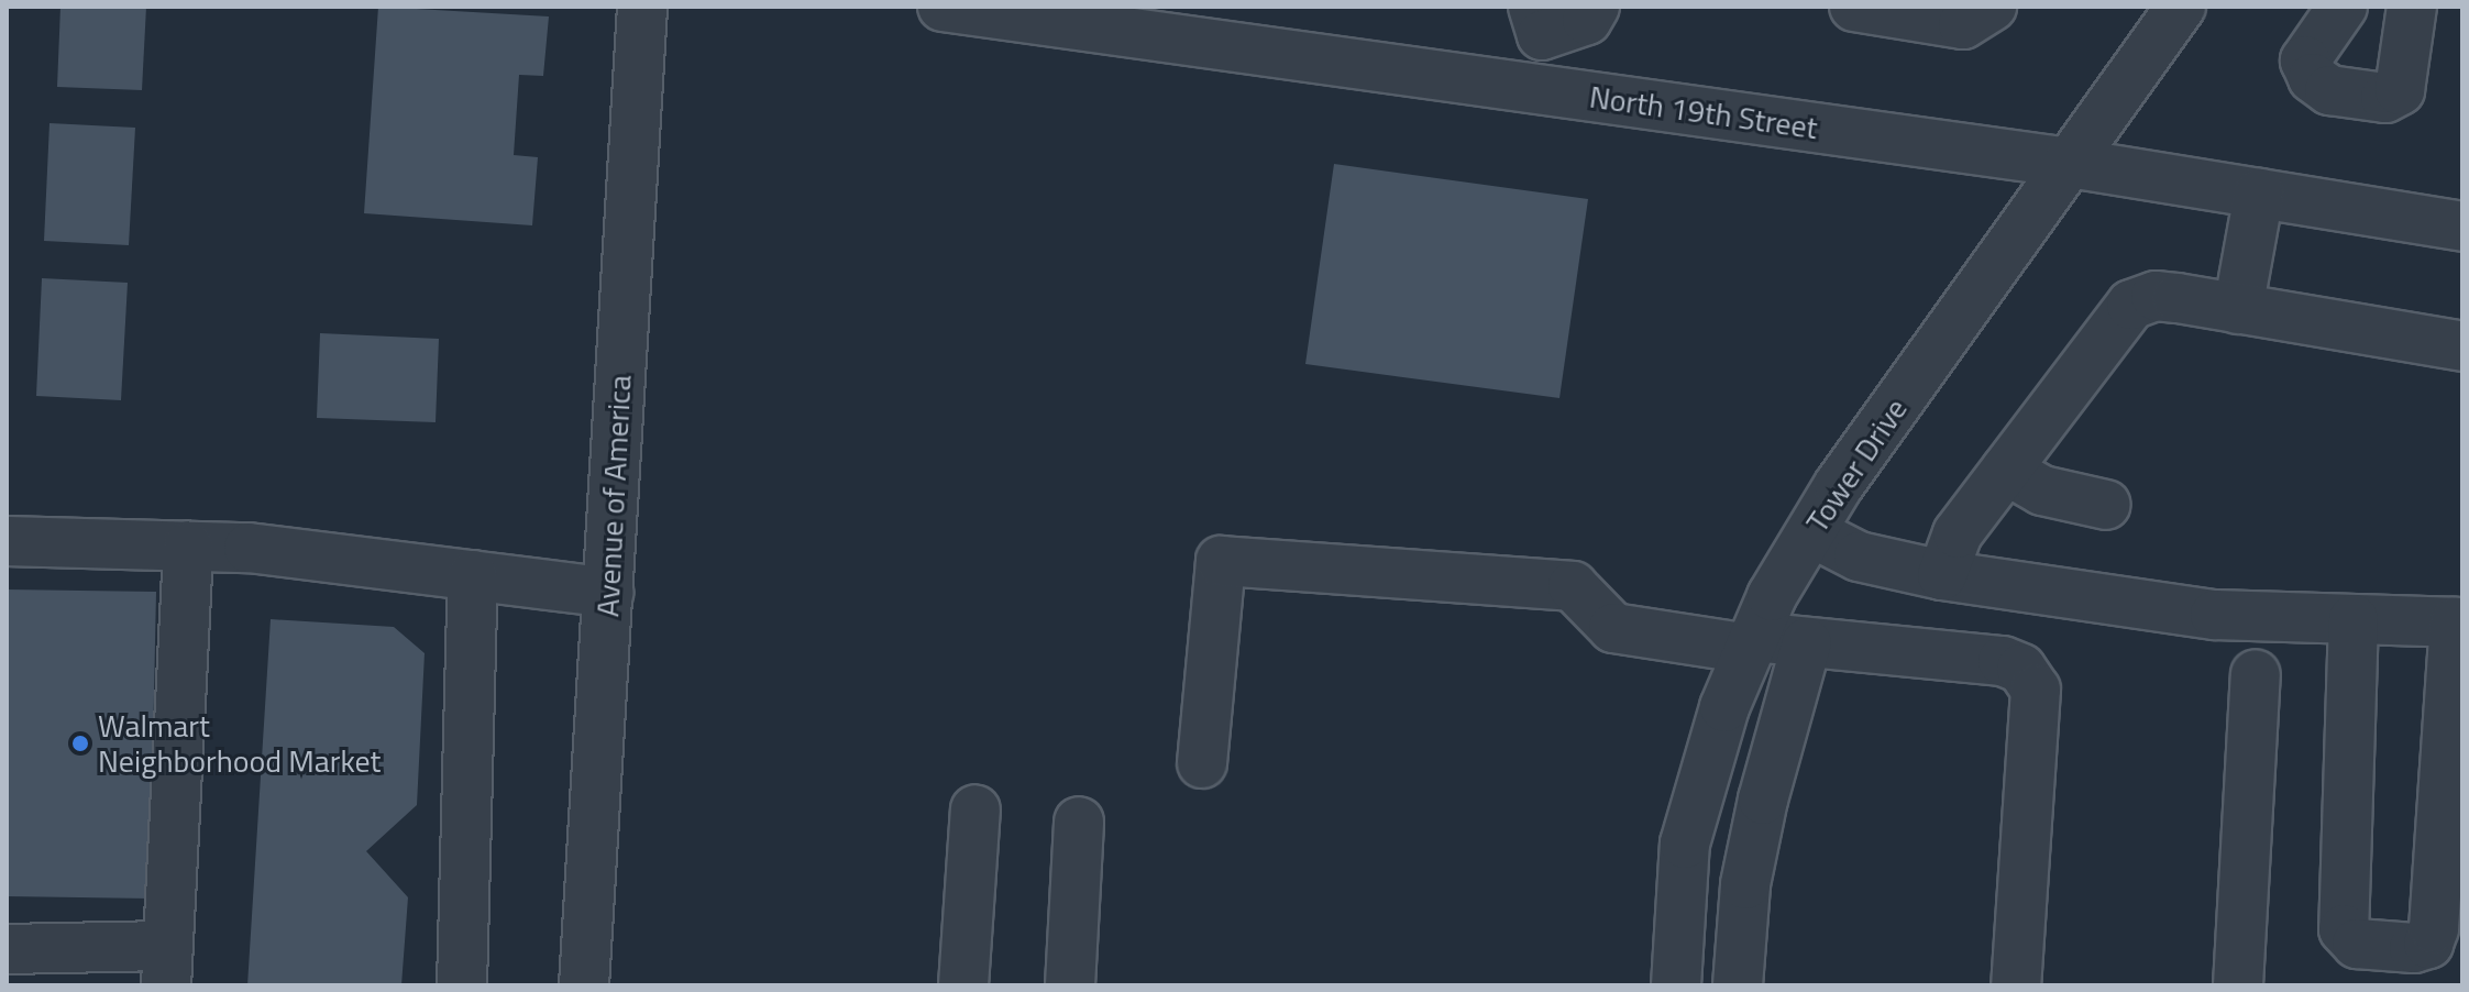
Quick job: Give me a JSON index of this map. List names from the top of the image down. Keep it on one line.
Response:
{"streets":{"street":["North 19th Street","Tower Drive","Avenue of America"]},"crossings":[["North 19th Street","Tower Drive"]],"places":["Walmart Neighborhood Market"]}
